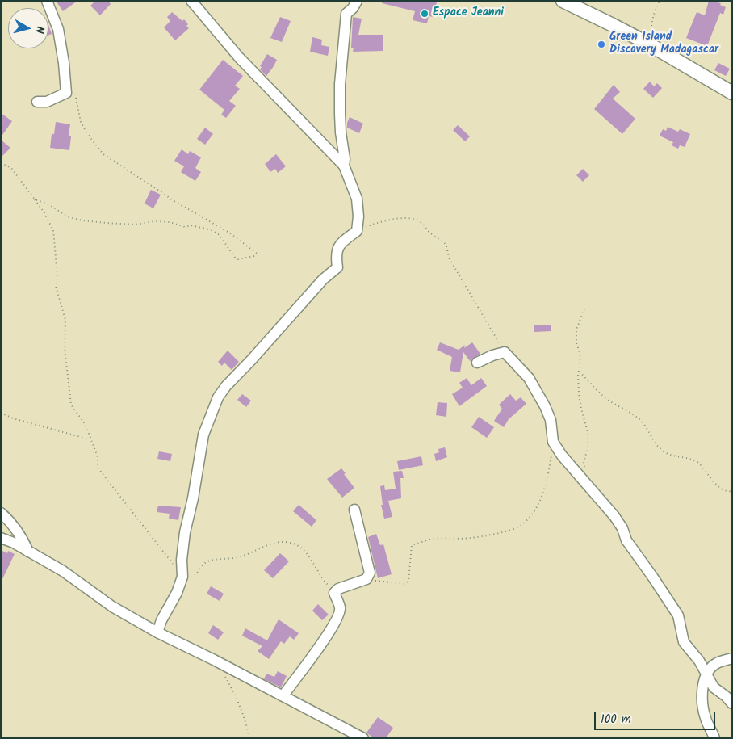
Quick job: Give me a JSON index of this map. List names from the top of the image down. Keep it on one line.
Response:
{"places":["Espace Jeanni","Green Island Discovery Madagascar"],"scale_bar":"100 m","north":"right"}
